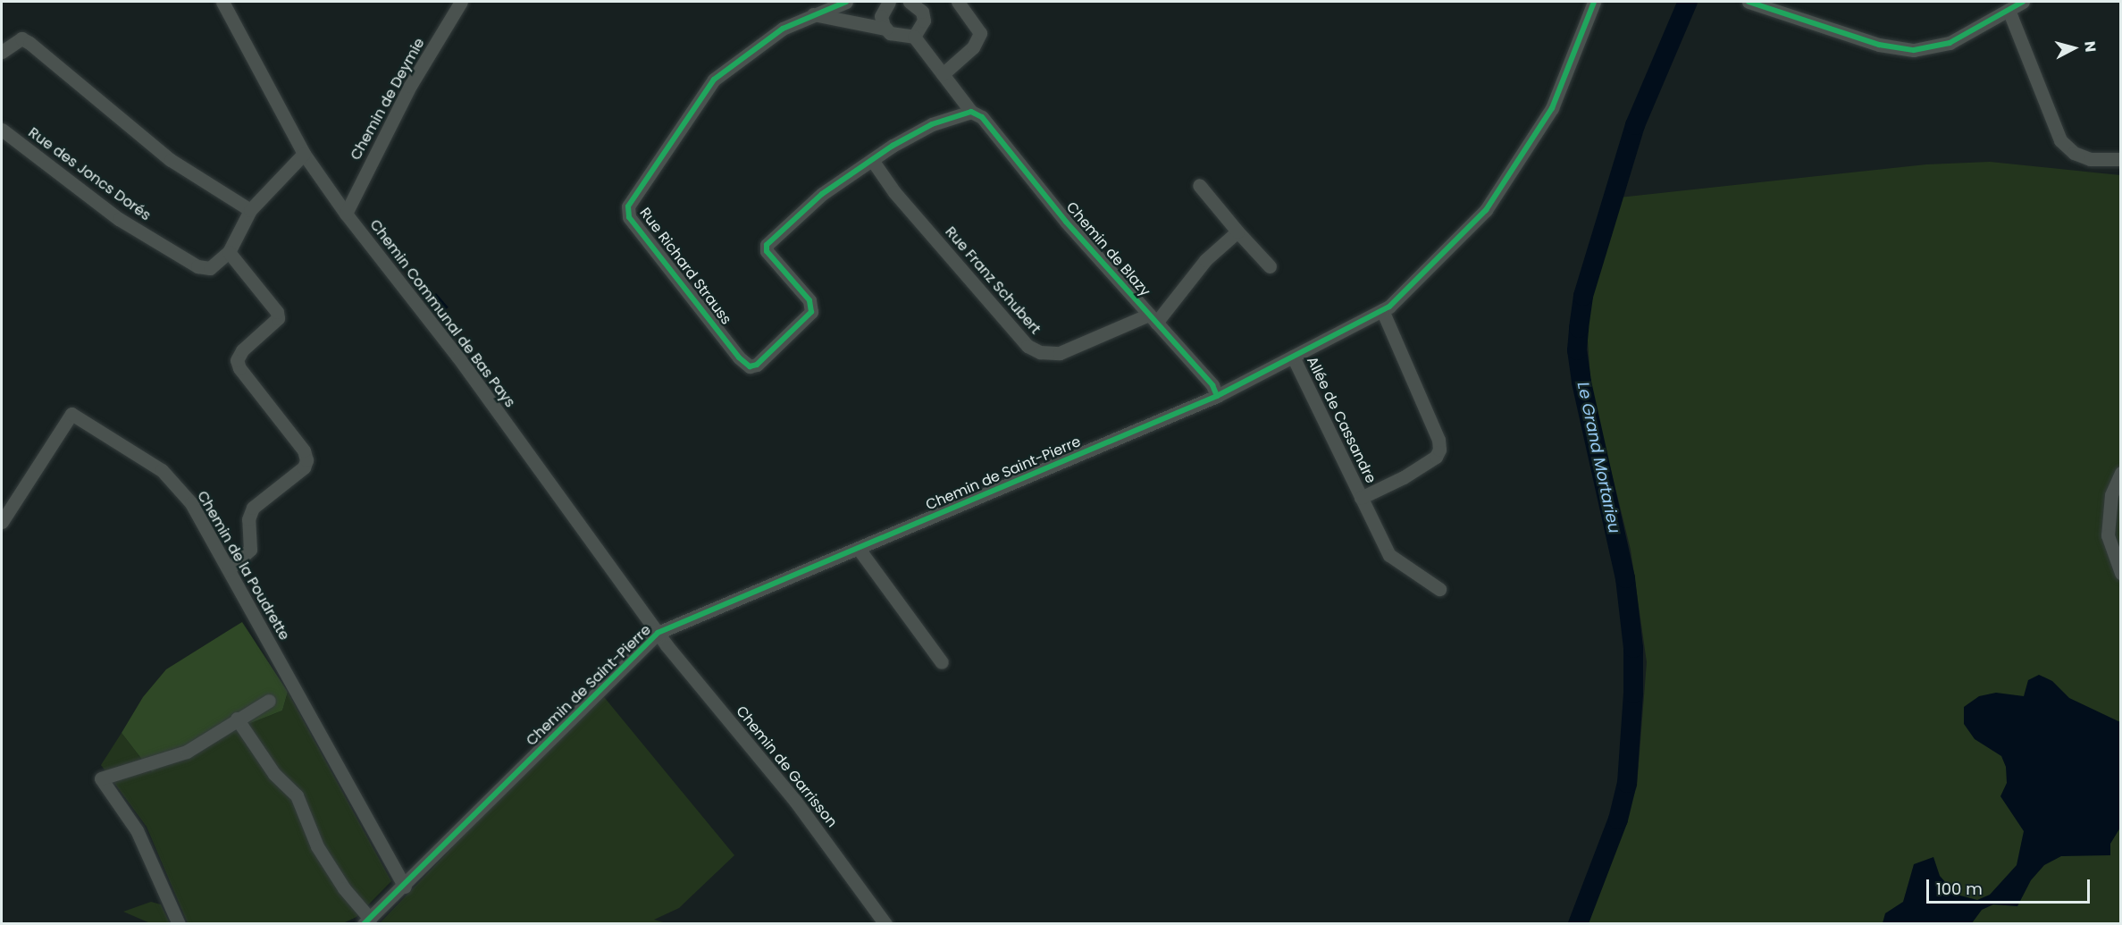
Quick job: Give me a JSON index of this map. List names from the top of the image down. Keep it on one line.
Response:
{"streets":{"street":["Chemin de Deymie","Rue des Joncs Dorés","Chemin de Blazy","Rue Richard Strauss","Rue Franz Schubert","Chemin Communal de Bas Pays","Allée de Cassandre","Chemin de Saint-Pierre","Chemin de la Poudrette","Chemin de Garrisson"]},"crossings":[["Chemin de Deymie","Chemin Communal de Bas Pays"],["Rue des Joncs Dorés","Chemin Communal de Bas Pays"],["Chemin de Blazy","Rue Franz Schubert"],["Chemin de Blazy","Chemin de Saint-Pierre"],["Rue Richard Strauss","Rue Franz Schubert"],["Chemin Communal de Bas Pays","Chemin de Saint-Pierre"],["Chemin Communal de Bas Pays","Chemin de Garrisson"],["Allée de Cassandre","Chemin de Saint-Pierre"],["Chemin de Saint-Pierre","Chemin de la Poudrette"],["Chemin de Saint-Pierre","Chemin de Garrisson"]],"water":["Le Grand Mortarieu"],"scale_bar":"100 m","north":"right"}
